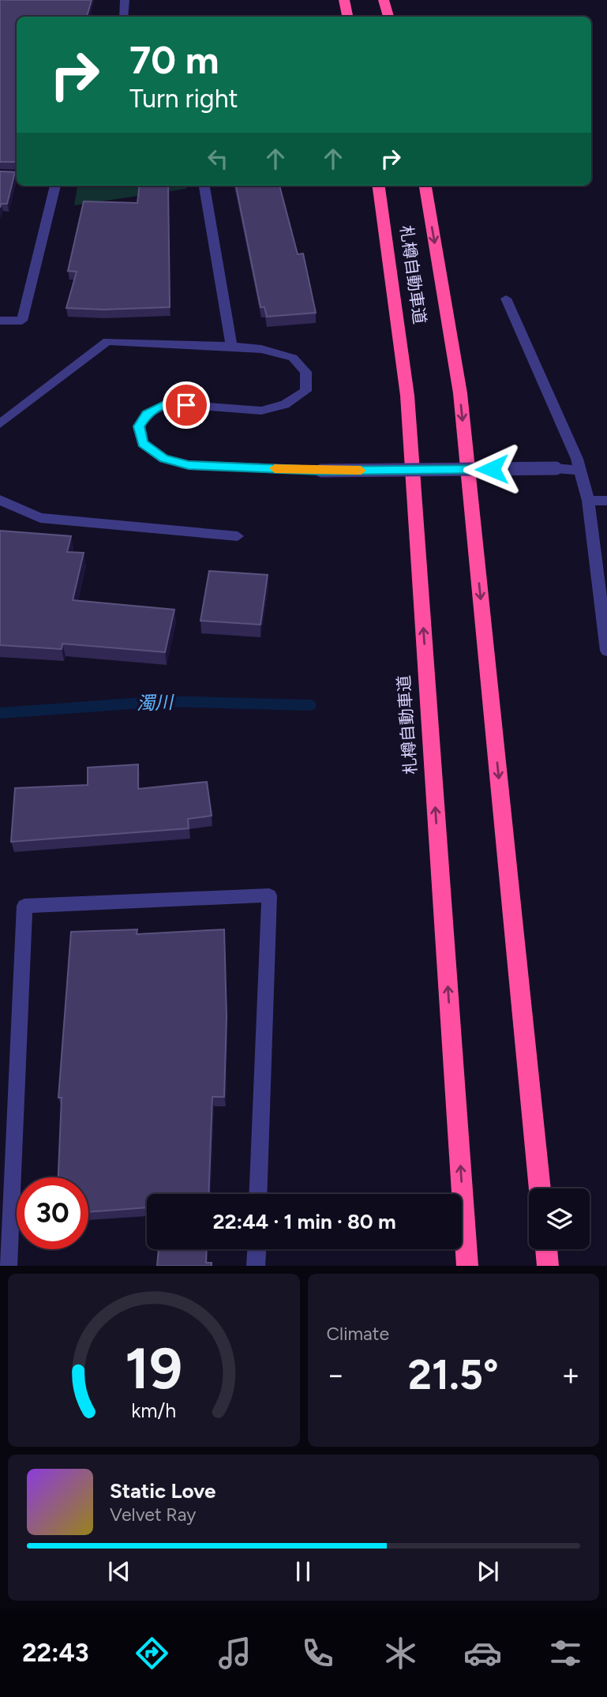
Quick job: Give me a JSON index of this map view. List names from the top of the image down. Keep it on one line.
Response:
{"streets":{"highway":["札樽自動車道"]},"water":["濁川"],"page":{"turn":["70 m","Turn right"],"limit":"30","trip":"22:44 · 1 min · 80 m","tile":"Climate","heat":["−","21.5°","+"],"song":["Static Love","Velvet Ray"],"tabs":"22:43","gauge":["19","km/h"]}}
